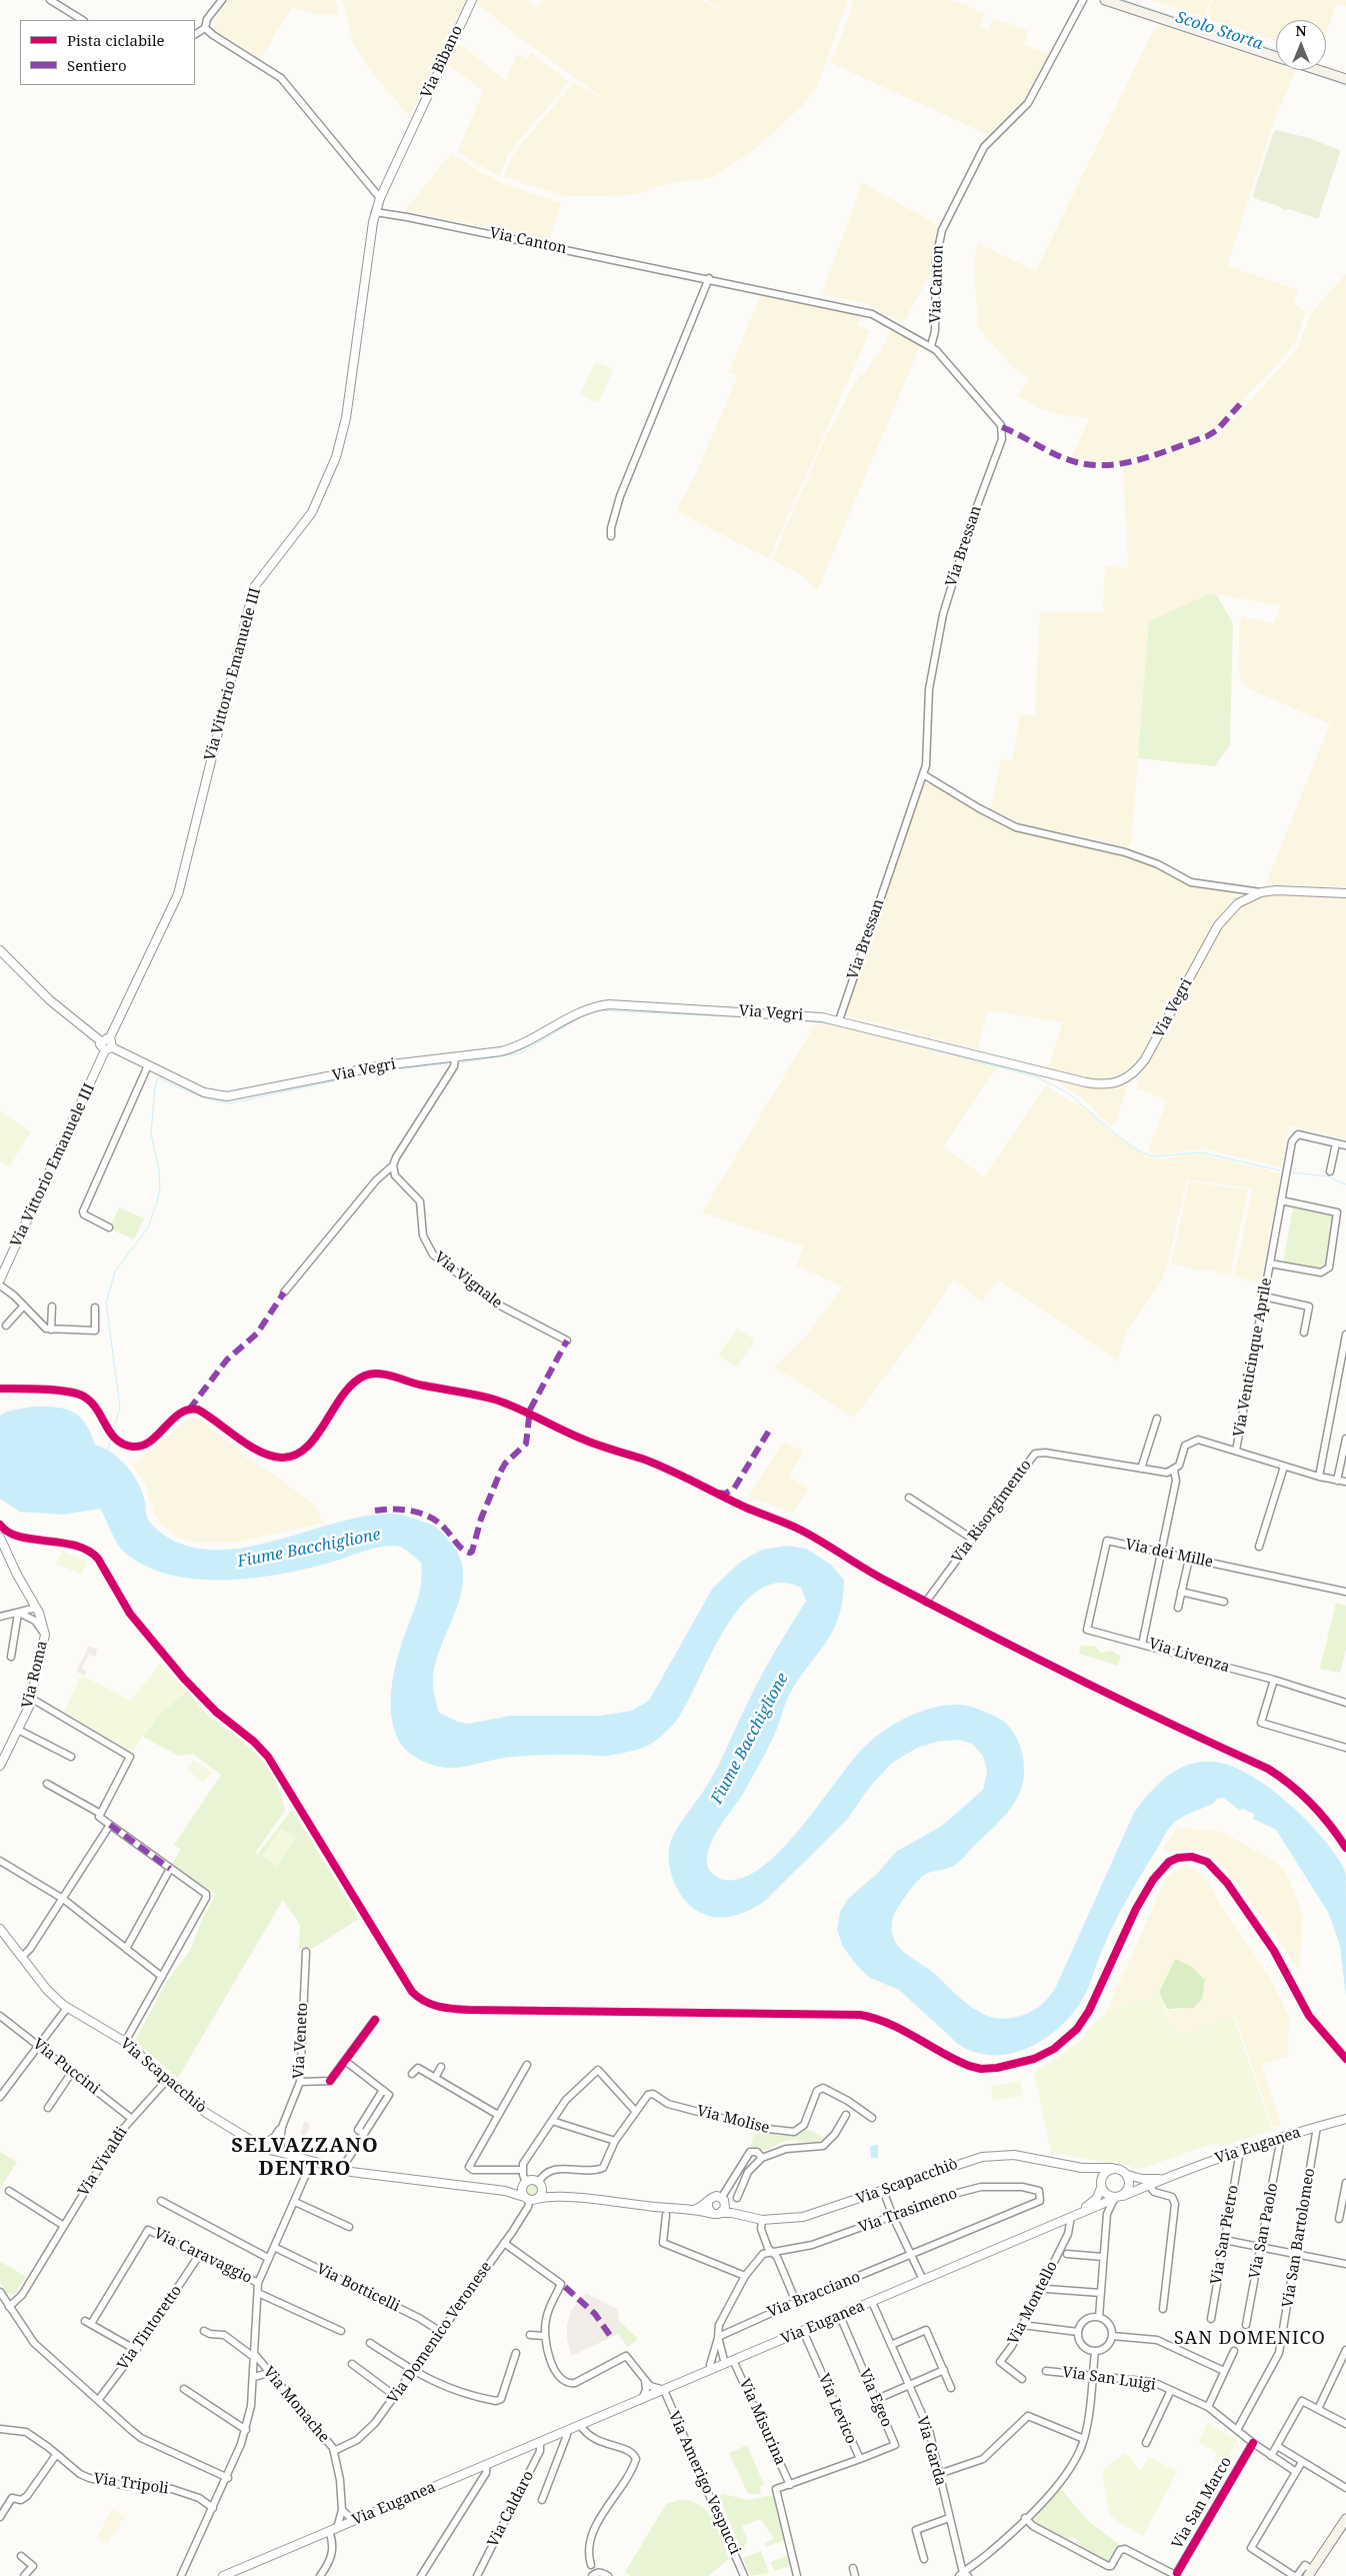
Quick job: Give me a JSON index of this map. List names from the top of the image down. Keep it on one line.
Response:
{"streets":{"street":["Via Bibano","Via Canton","Via Bressan","Via Vittorio Emanuele III","Via Vegri","Via Vignale","Via Venticinque Aprile","Via Risorgimento","Via dei Mille","Via Livenza","Via Roma","Via Veneto","Via Puccini","Via Scapacchiò","Via Molise","Via Euganea","Via Vivaldi","Via Trasimeno","Via San Paolo","Via San Pietro","Via San Bartolomeo","Via Caravaggio","Via Botticelli","Via Bracciano","Via Montello","Via Tintoretto","Via Domenico Veronese","Via San Luigi","Via Egeo","Via Monache","Via Levico","Via Misurina","Via Garda","Via Amerigo Vespucci","Via Tripoli","Via San Marco","Via Caldaro"]},"crossings":[["Via Bibano","Via Vittorio Emanuele III"],["Via Canton","Via Bressan"],["Via Canton","Via Vittorio Emanuele III"],["Via Bressan","Via Vegri"],["Via Vittorio Emanuele III","Via Vegri"],["Via Risorgimento","Via Livenza"],["Via dei Mille","Via Livenza"],["Via Veneto","Via Scapacchiò"],["Via Puccini","Via Vivaldi"],["Via Scapacchiò","Via Molise"],["Via Scapacchiò","Via Euganea"],["Via Scapacchiò","Via Vivaldi"],["Via Scapacchiò","Via Domenico Veronese"],["Via Scapacchiò","Via Monache"],["Via Molise","Via Domenico Veronese"],["Via Euganea","Via San Paolo"],["Via Euganea","Via San Pietro"],["Via Euganea","Via San Bartolomeo"],["Via Euganea","Via Montello"],["Via Euganea","Via Egeo"],["Via Euganea","Via Monache"],["Via Euganea","Via Levico"],["Via Euganea","Via Misurina"],["Via Euganea","Via Garda"],["Via Euganea","Via Amerigo Vespucci"],["Via Euganea","Via Caldaro"],["Via Trasimeno","Via Bracciano"],["Via San Bartolomeo","Via San Luigi"],["Via Caravaggio","Via Tintoretto"],["Via Caravaggio","Via Monache"],["Via Botticelli","Via Domenico Veronese"],["Via Botticelli","Via Monache"],["Via Domenico Veronese","Via Monache"],["Via San Luigi","Via San Marco"],["Via Egeo","Via Levico"],["Via Levico","Via Misurina"]],"districts":["SELVAZZANO DENTRO","SAN DOMENICO"],"water":["Scolo Storta","Fiume Bacchiglione"],"legend":["Pista ciclabile","Sentiero"],"north":"top"}
